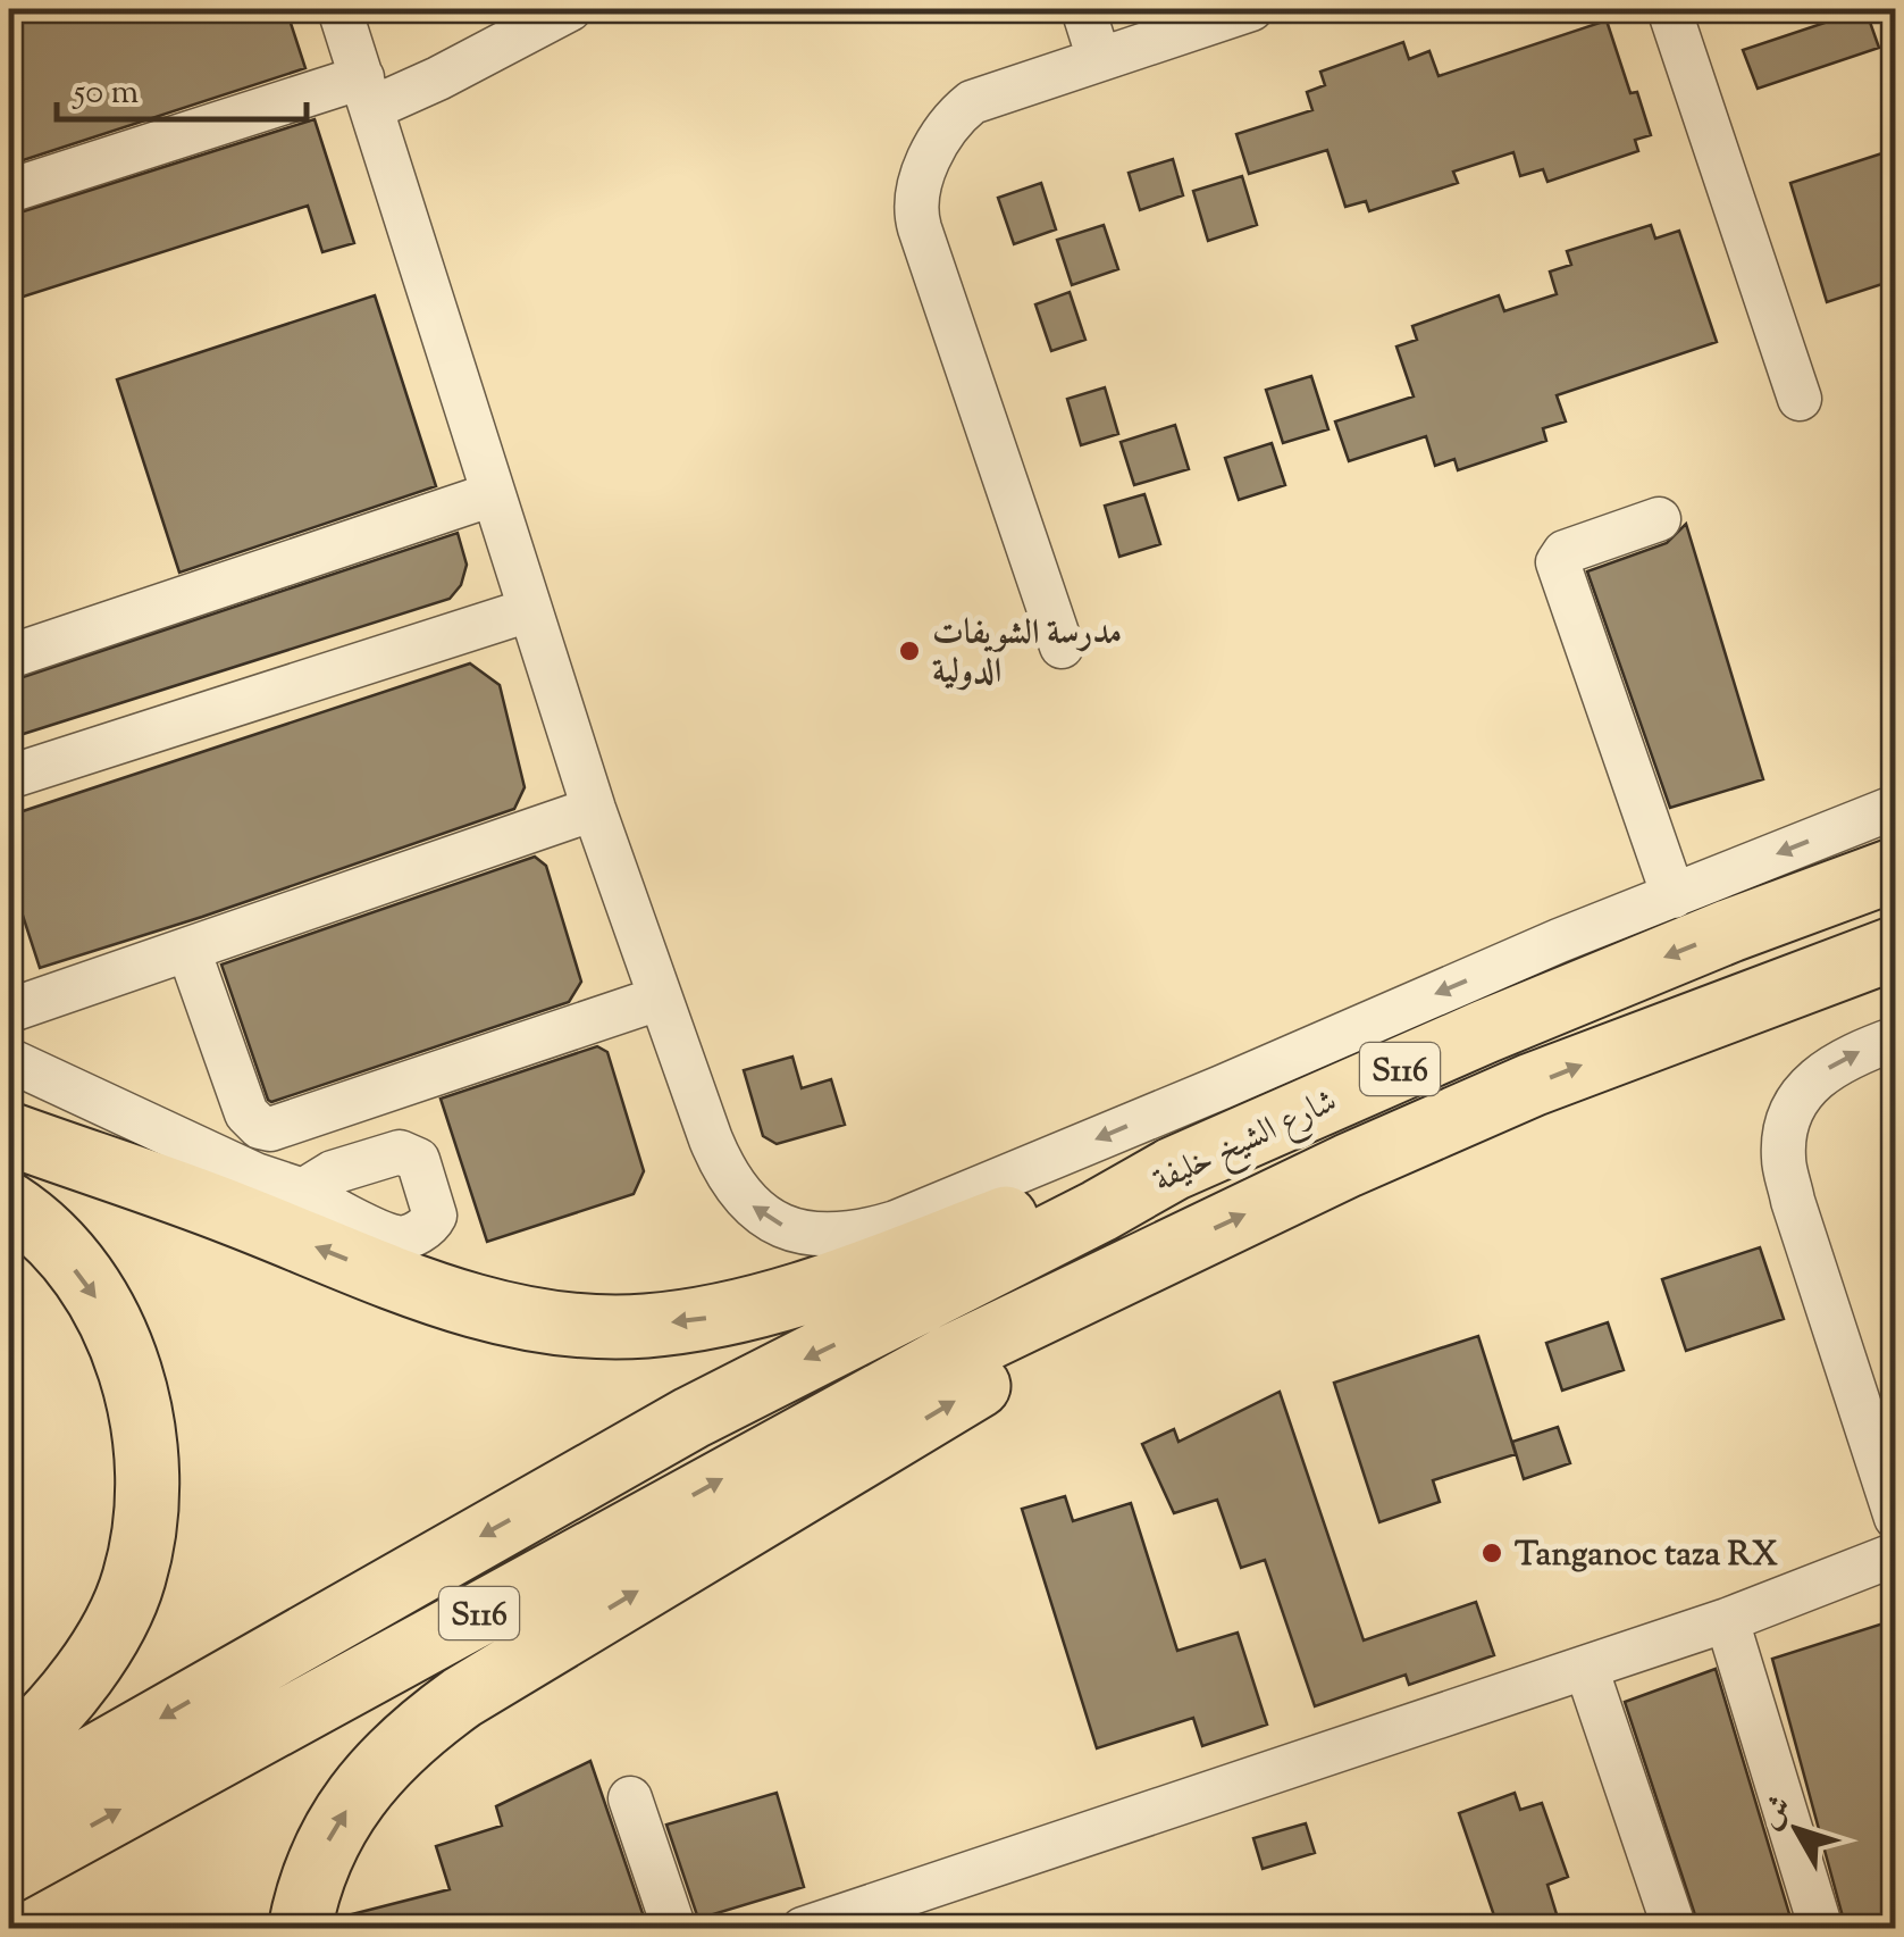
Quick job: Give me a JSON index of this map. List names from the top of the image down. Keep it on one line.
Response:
{"streets":{"highway":["S116","شارع الشيخ خليفة"]},"places":["مدرسة الشويفات الدولية","Tanganoc taza RX"],"scale_bar":"50 m","north":"top left"}
